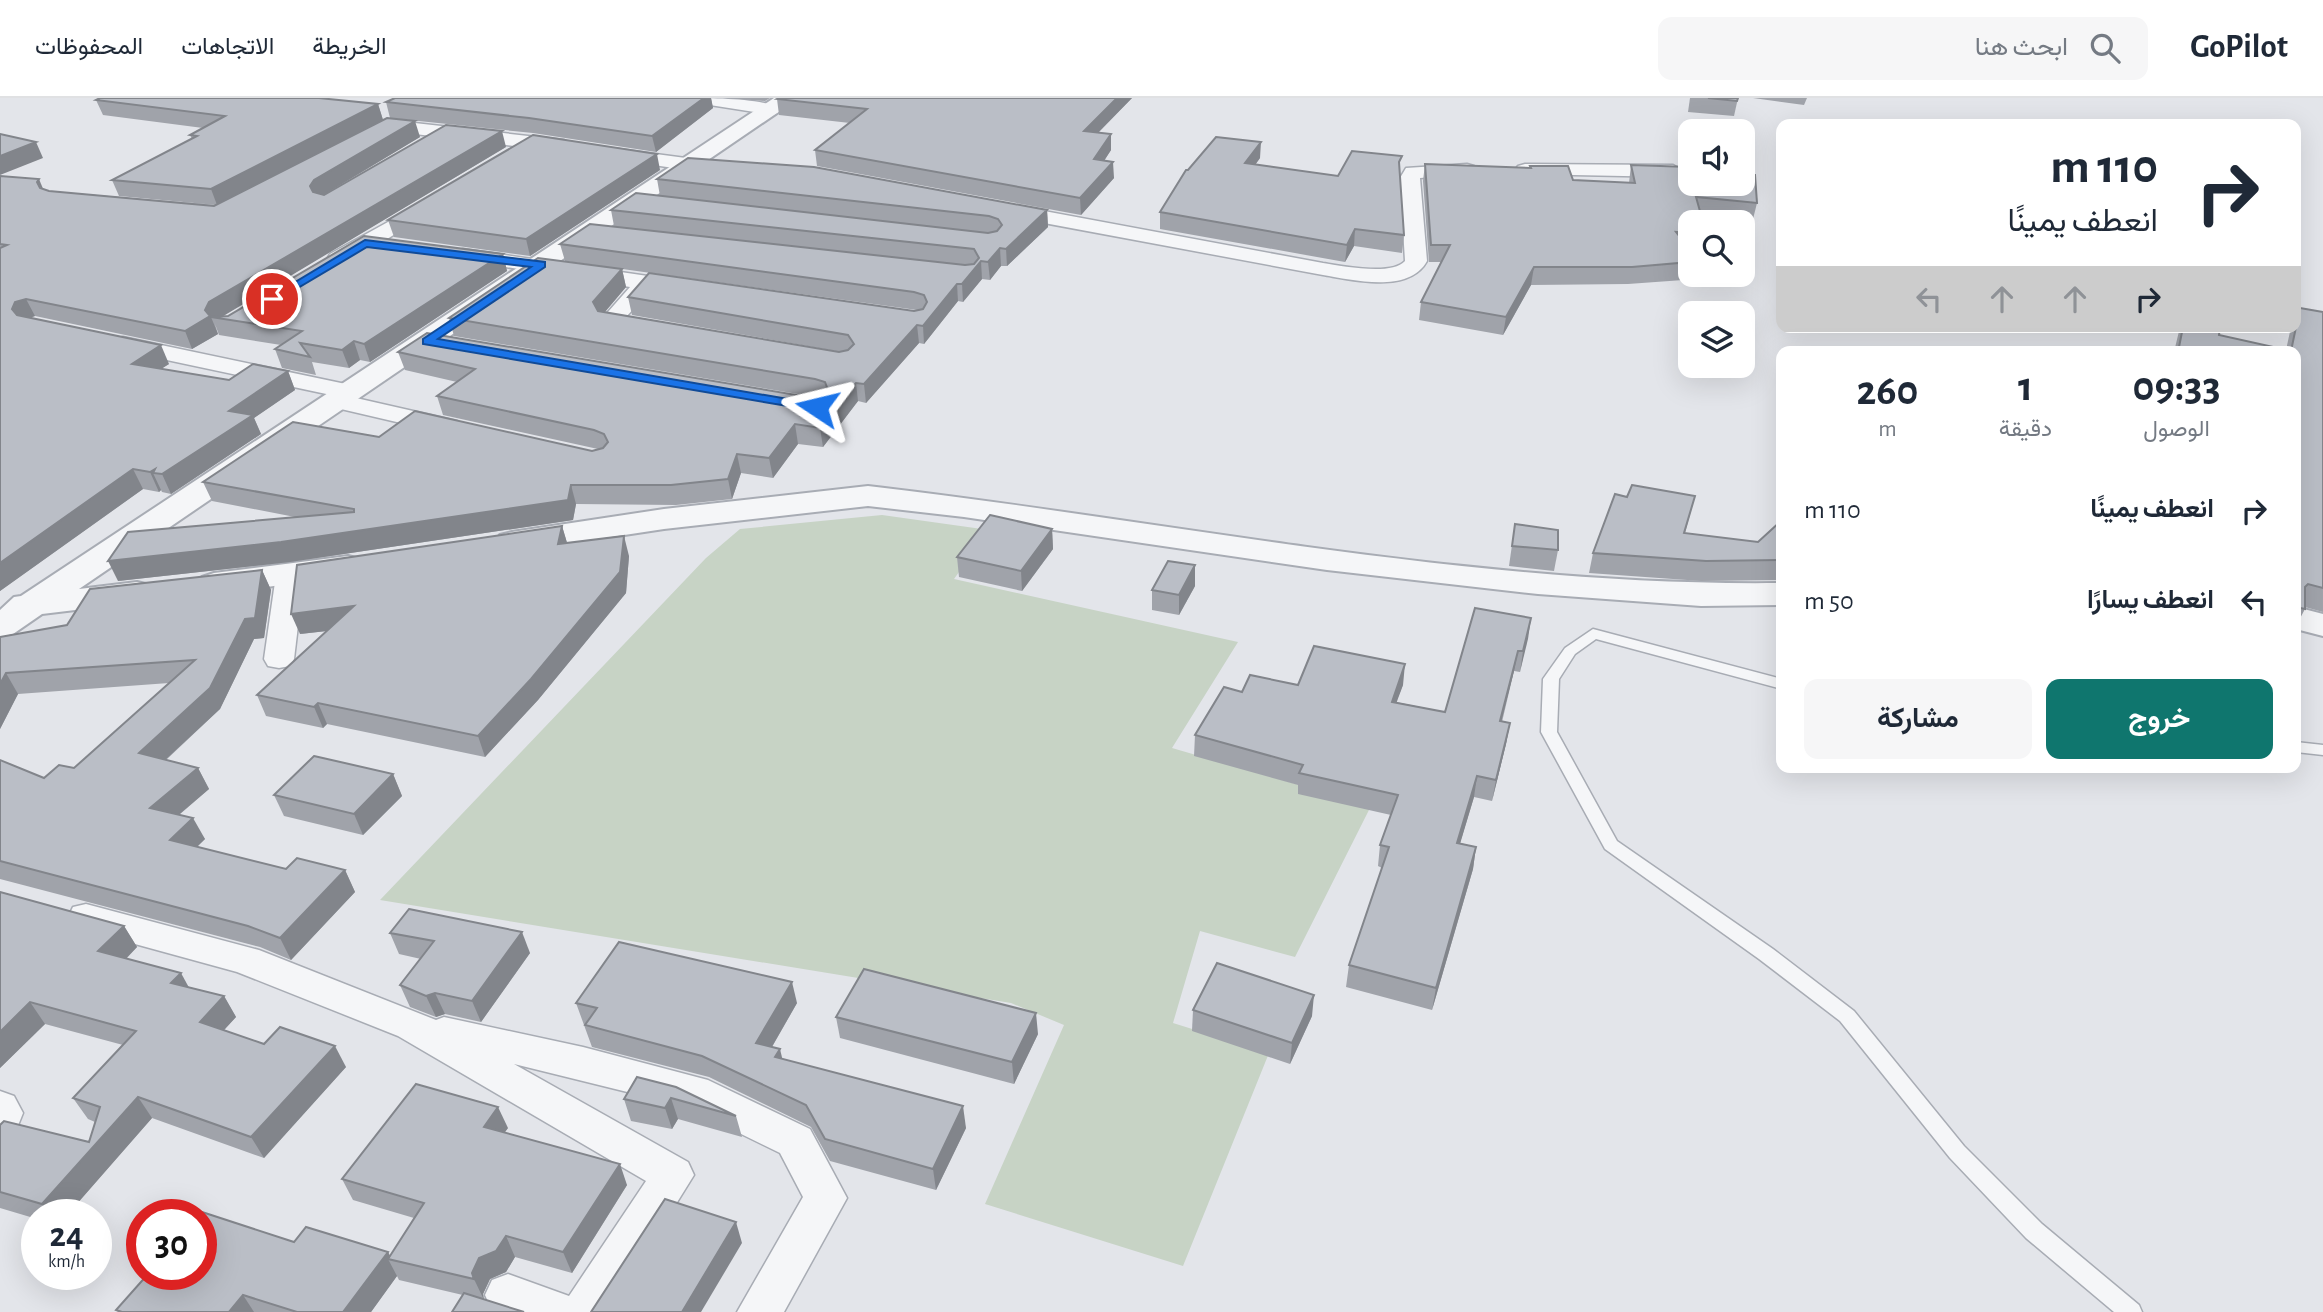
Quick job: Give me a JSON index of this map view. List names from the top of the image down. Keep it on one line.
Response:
{"page":{"header":"GoPilot","search":"ابحث هنا","nav":["الخريطة","الاتجاهات","المحفوظات"],"turn":["110 m","انعطف يمينًا"],"eta":["09:33","الوصول","1","دقيقة","260","m"],"list":[{"name":"انعطف يمينًا","value":"110 m"},{"name":"انعطف يسارًا","value":"50 m"}],"buttons":["خروج","مشاركة"],"speed":"24 km/h","limit":"30"}}
